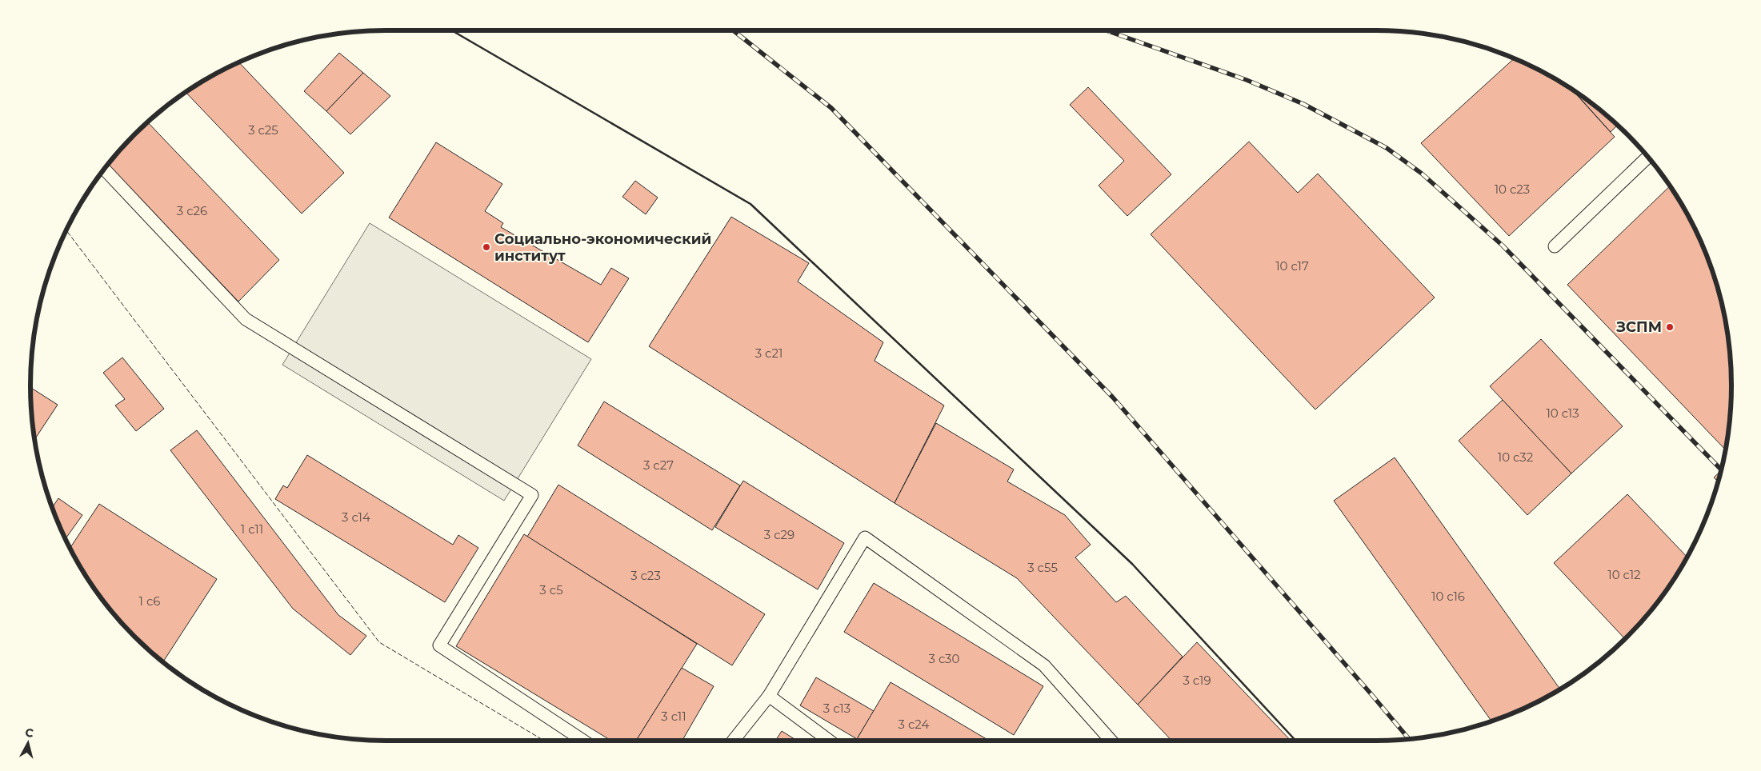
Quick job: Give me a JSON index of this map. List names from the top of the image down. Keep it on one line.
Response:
{"places":["Социально-экономический институт","ЗСПМ"],"house_numbers":["3 с25","10 с23","3 с26","10 с17","3 с21","10 с13","10 с32","3 с27","3 с14","1 с11","3 с29","3 с55","10 с12","3 с23","3 с5","10 с16","1 с6","3 с30","3 с19","3 с13","3 с11","3 с24"],"north":"top"}
